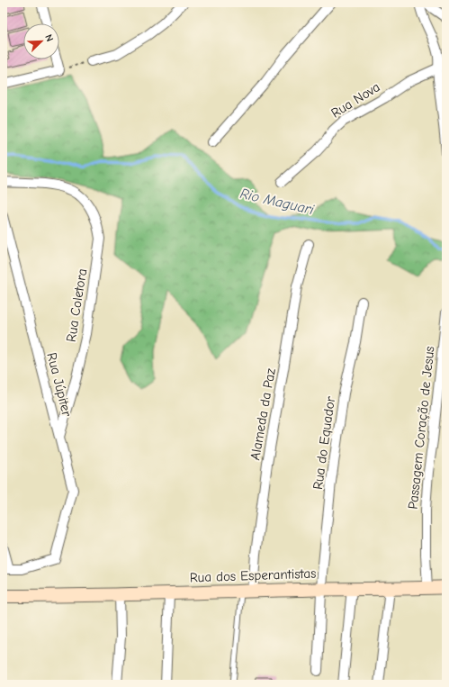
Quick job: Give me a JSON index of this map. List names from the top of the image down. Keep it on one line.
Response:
{"streets":{"main road":["Rua dos Esperantistas"],"street":["Rua Nova","Rua Coletora","Rua Júpiter","Alameda da Paz","Passagem Coração de Jesus","Rua do Equador"]},"crossings":[["Rua Coletora","Rua Júpiter"],["Alameda da Paz","Rua dos Esperantistas"],["Passagem Coração de Jesus","Rua dos Esperantistas"],["Rua do Equador","Rua dos Esperantistas"]],"water":["Rio Maguari"],"north":"top right"}
